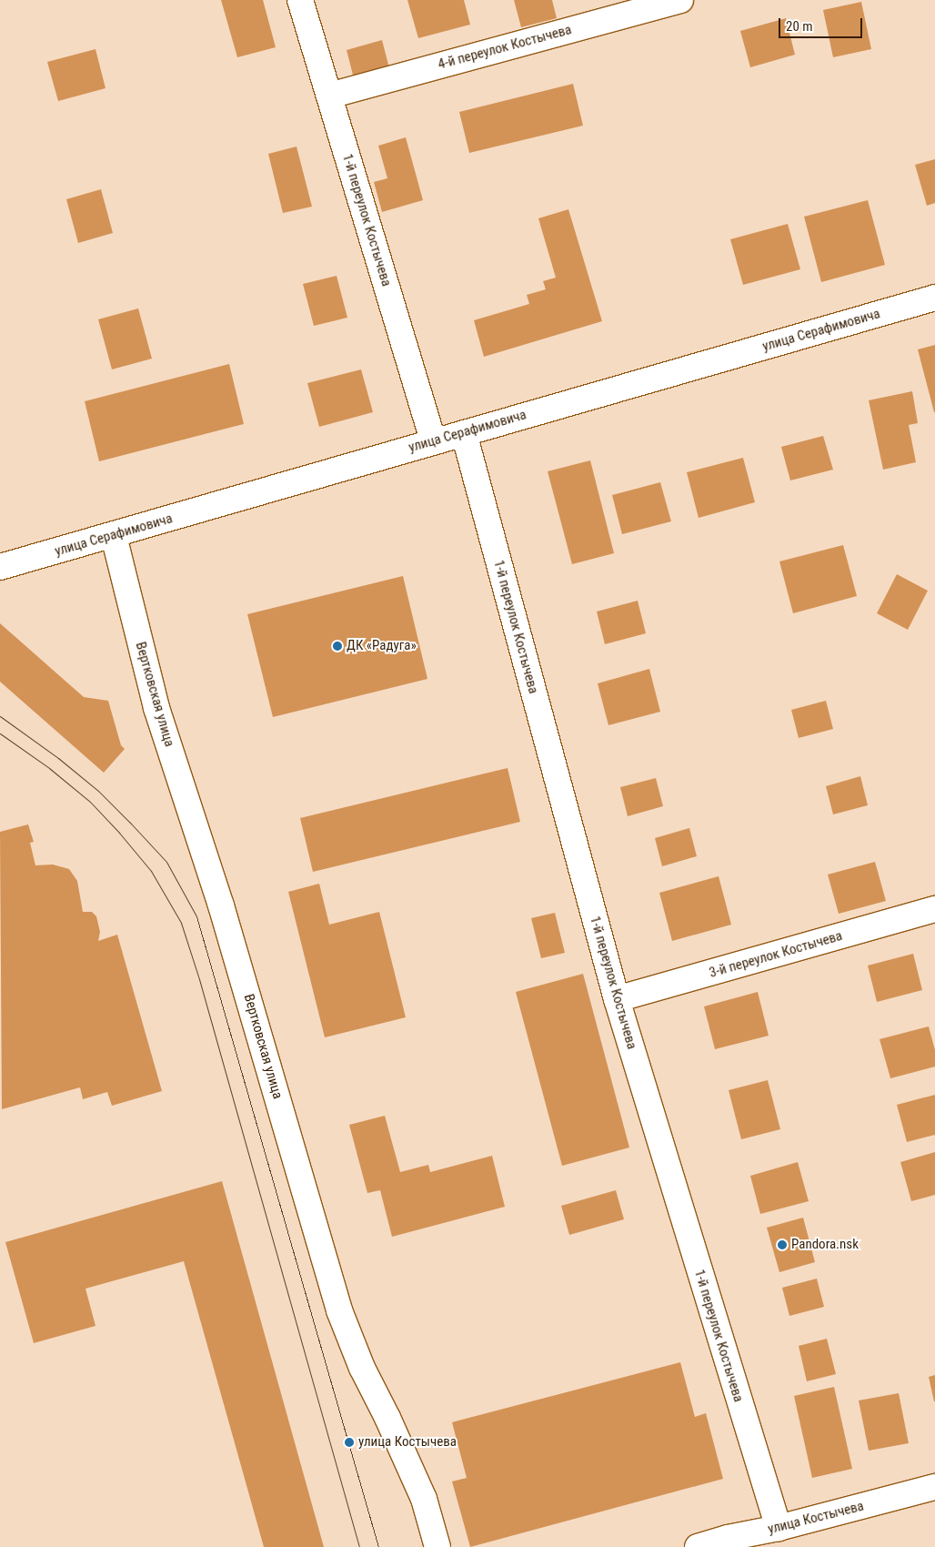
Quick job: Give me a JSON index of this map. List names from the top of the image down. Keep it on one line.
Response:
{"streets":{"street":["4-й переулок Костычева","1-й переулок Костычева","улица Серафимовича","Вертковская улица","3-й переулок Костычева","улица Костычева"]},"crossings":[["4-й переулок Костычева","1-й переулок Костычева"],["1-й переулок Костычева","улица Серафимовича"],["1-й переулок Костычева","3-й переулок Костычева"],["1-й переулок Костычева","улица Костычева"],["улица Серафимовича","Вертковская улица"]],"places":["ДК «Радуга»","Pandora.nsk","улица Костычева"],"scale_bar":"20 m"}
